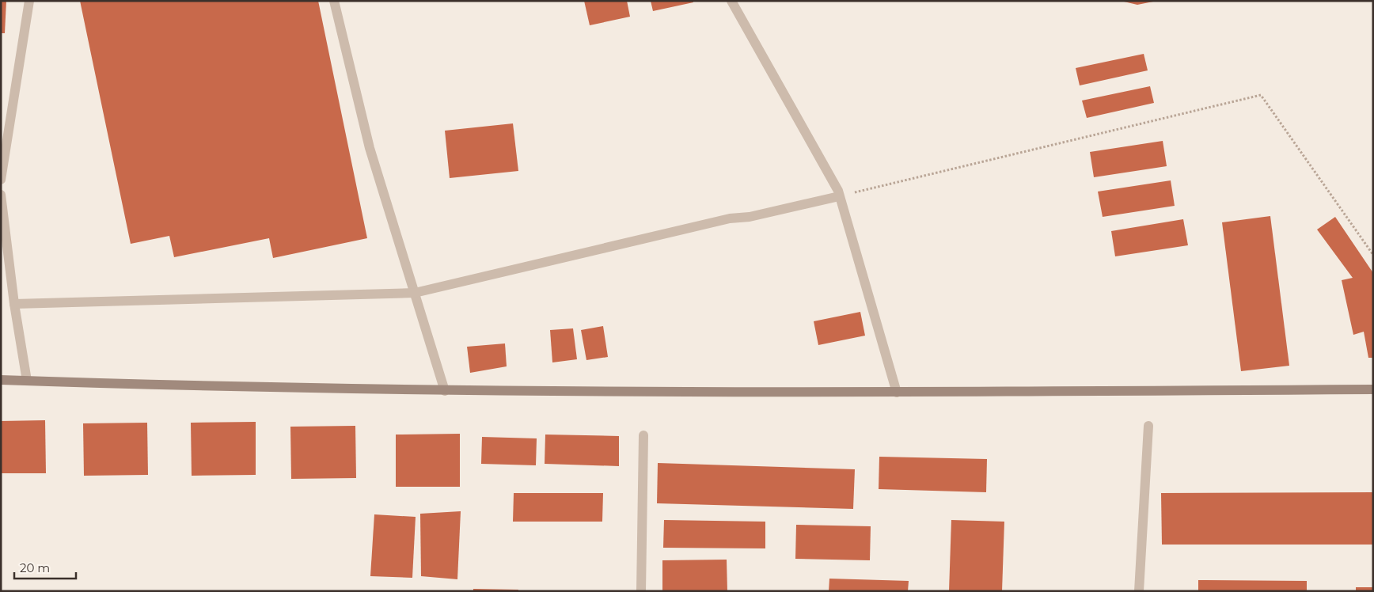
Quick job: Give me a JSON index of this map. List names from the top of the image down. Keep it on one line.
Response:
{"scale_bar":"20 m"}
